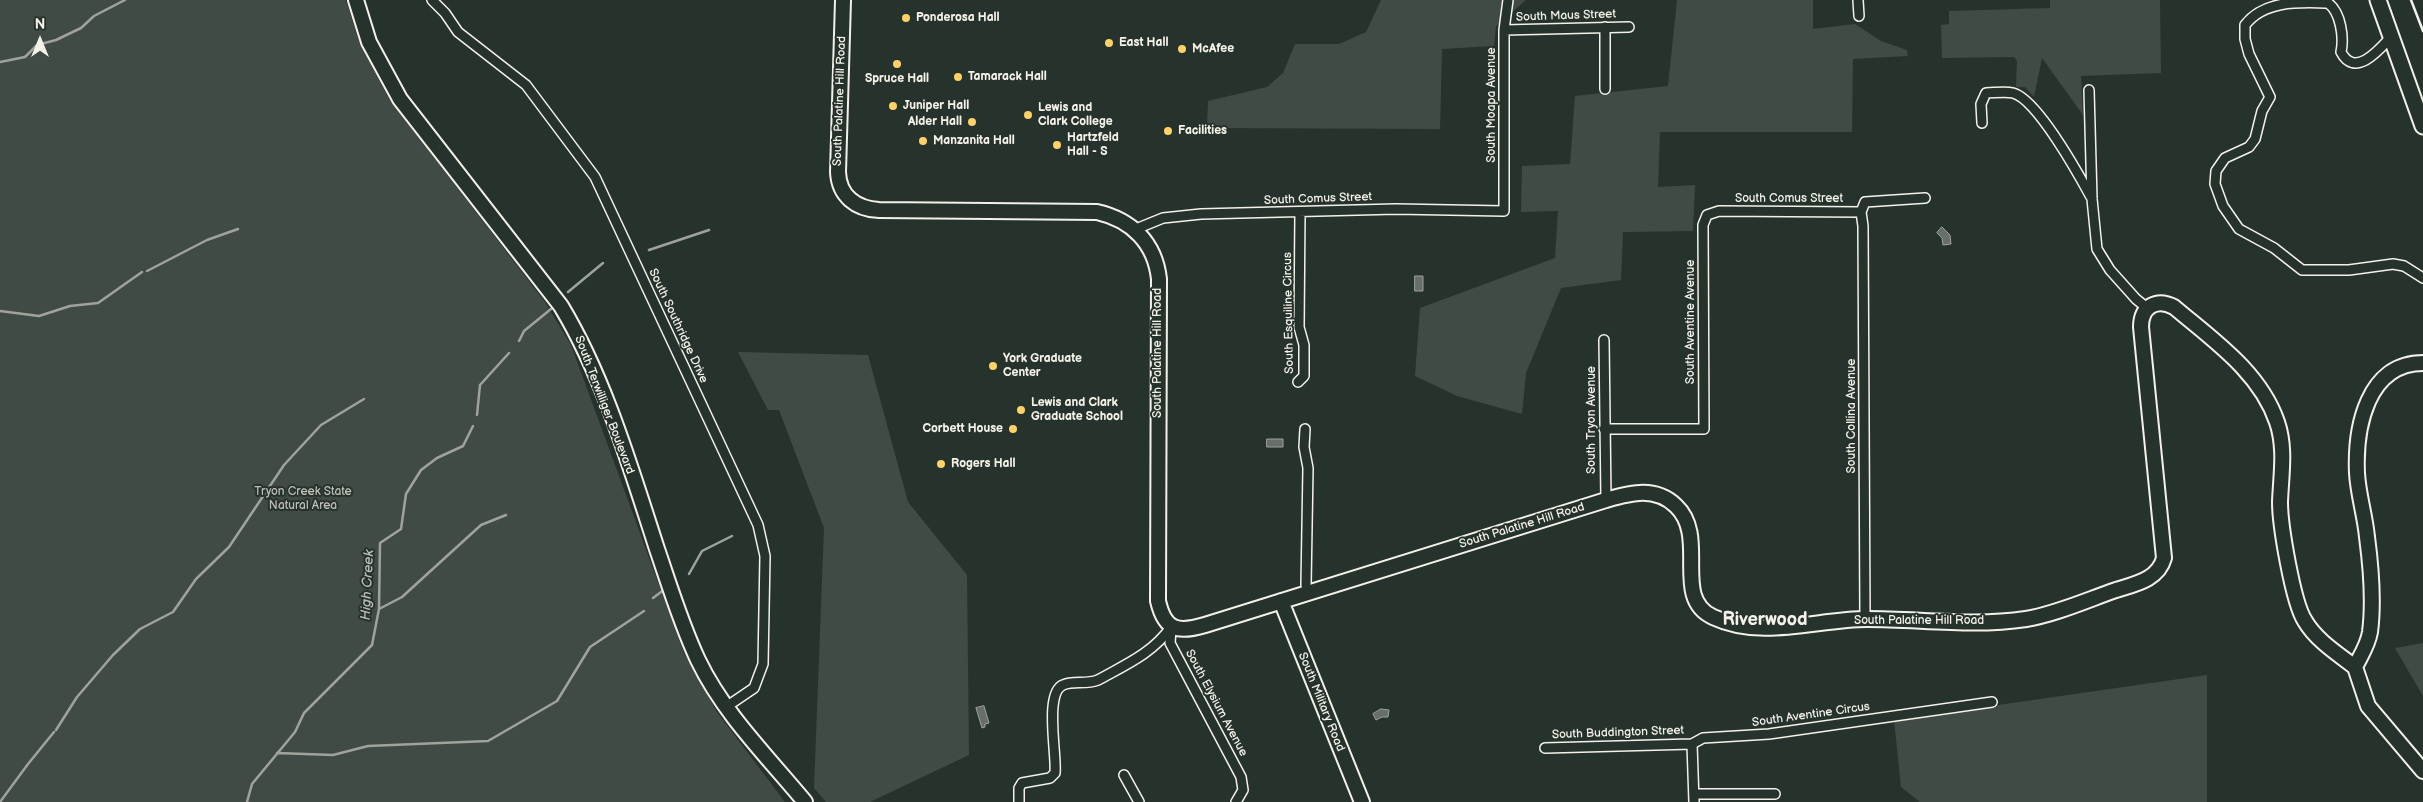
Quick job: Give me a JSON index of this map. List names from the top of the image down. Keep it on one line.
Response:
{"streets":{"street":["South Maus Street","South Palatine Hill Road","South Moapa Avenue","South Comus Street","South Esquiline Circus","South Aventine Avenue","South Southridge Drive","South Terwilliger Boulevard","South Collina Avenue","South Tryon Avenue","South Military Road","South Elysium Avenue","South Aventine Circus","South Buddington Street"]},"crossings":[["South Maus Street","South Moapa Avenue"],["South Palatine Hill Road","South Comus Street"],["South Palatine Hill Road","South Collina Avenue"],["South Palatine Hill Road","South Tryon Avenue"],["South Palatine Hill Road","South Military Road"],["South Palatine Hill Road","South Elysium Avenue"],["South Moapa Avenue","South Comus Street"],["South Comus Street","South Esquiline Circus"],["South Comus Street","South Aventine Avenue"],["South Comus Street","South Collina Avenue"],["South Aventine Avenue","South Tryon Avenue"],["South Southridge Drive","South Terwilliger Boulevard"],["South Aventine Circus","South Buddington Street"]],"districts":["Riverwood"],"water":["High Creek"],"parks":["Tryon Creek State Natural Area"],"places":["Ponderosa Hall","East Hall","McAfee","Spruce Hall","Tamarack Hall","Juniper Hall","Lewis and Clark College","Alder Hall","Facilities","Manzanita Hall","Hartzfeld Hall - S","York Graduate Center","Lewis and Clark Graduate School","Corbett House","Rogers Hall"],"north":"top"}
